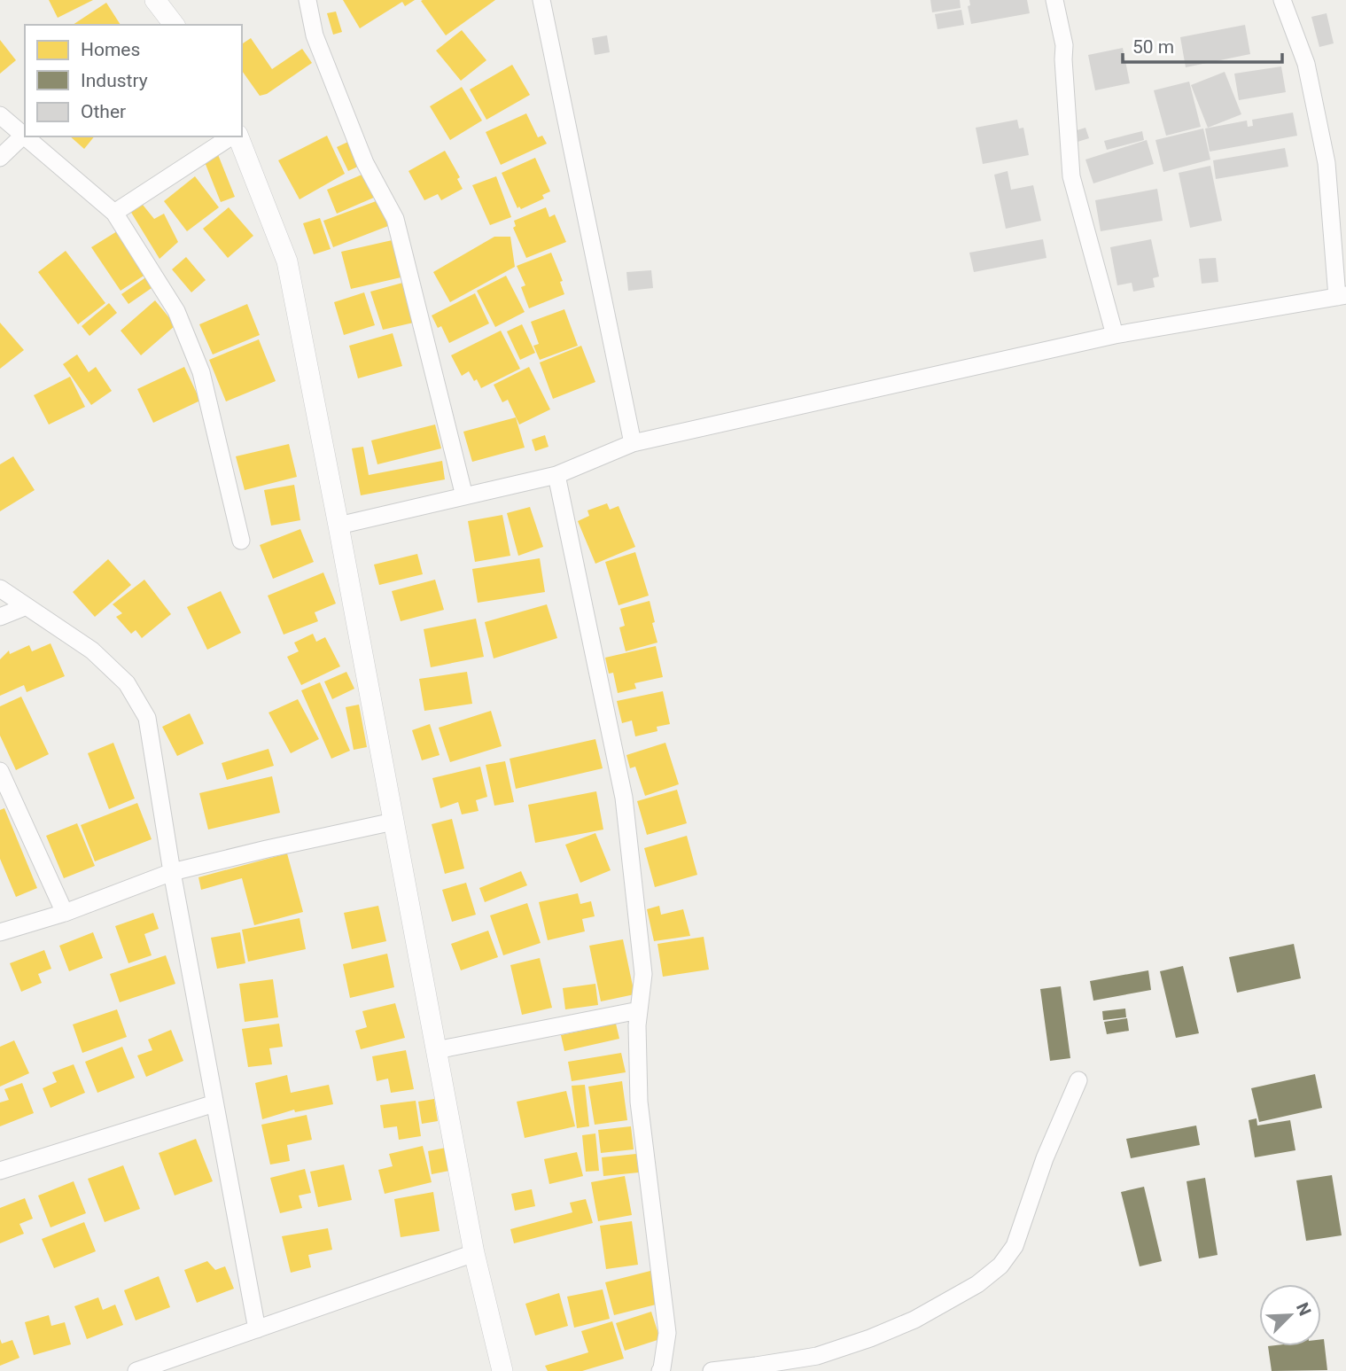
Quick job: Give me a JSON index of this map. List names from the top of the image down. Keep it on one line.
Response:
{"legend":["Homes","Industry","Other"],"scale_bar":"50 m","north":"top right"}
